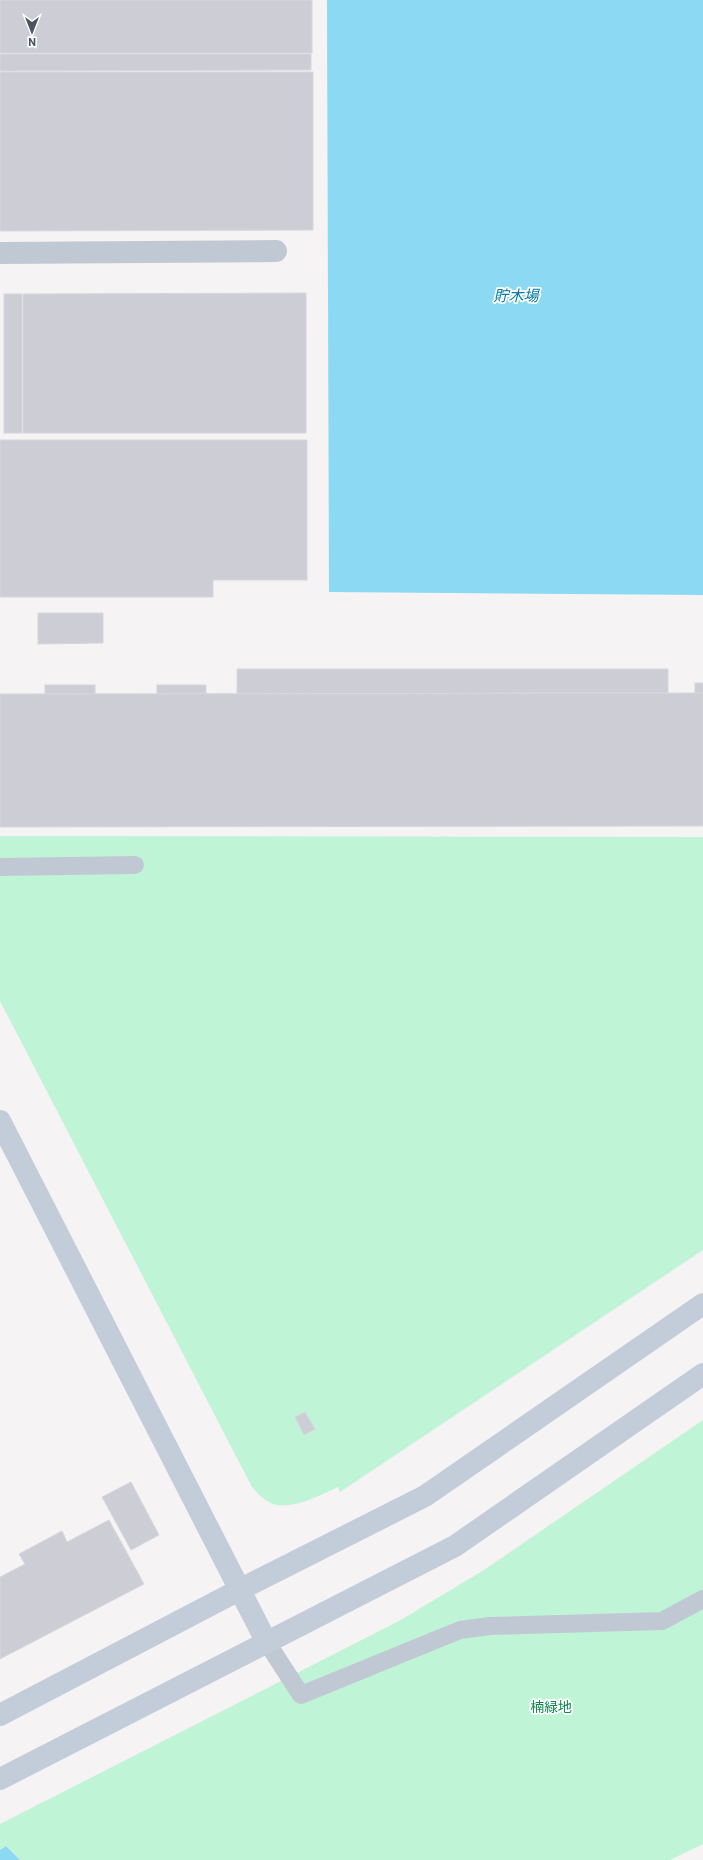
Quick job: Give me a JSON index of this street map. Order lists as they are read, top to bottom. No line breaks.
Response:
{"water":["貯木場"],"parks":["楠緑地"],"north":"bottom"}
